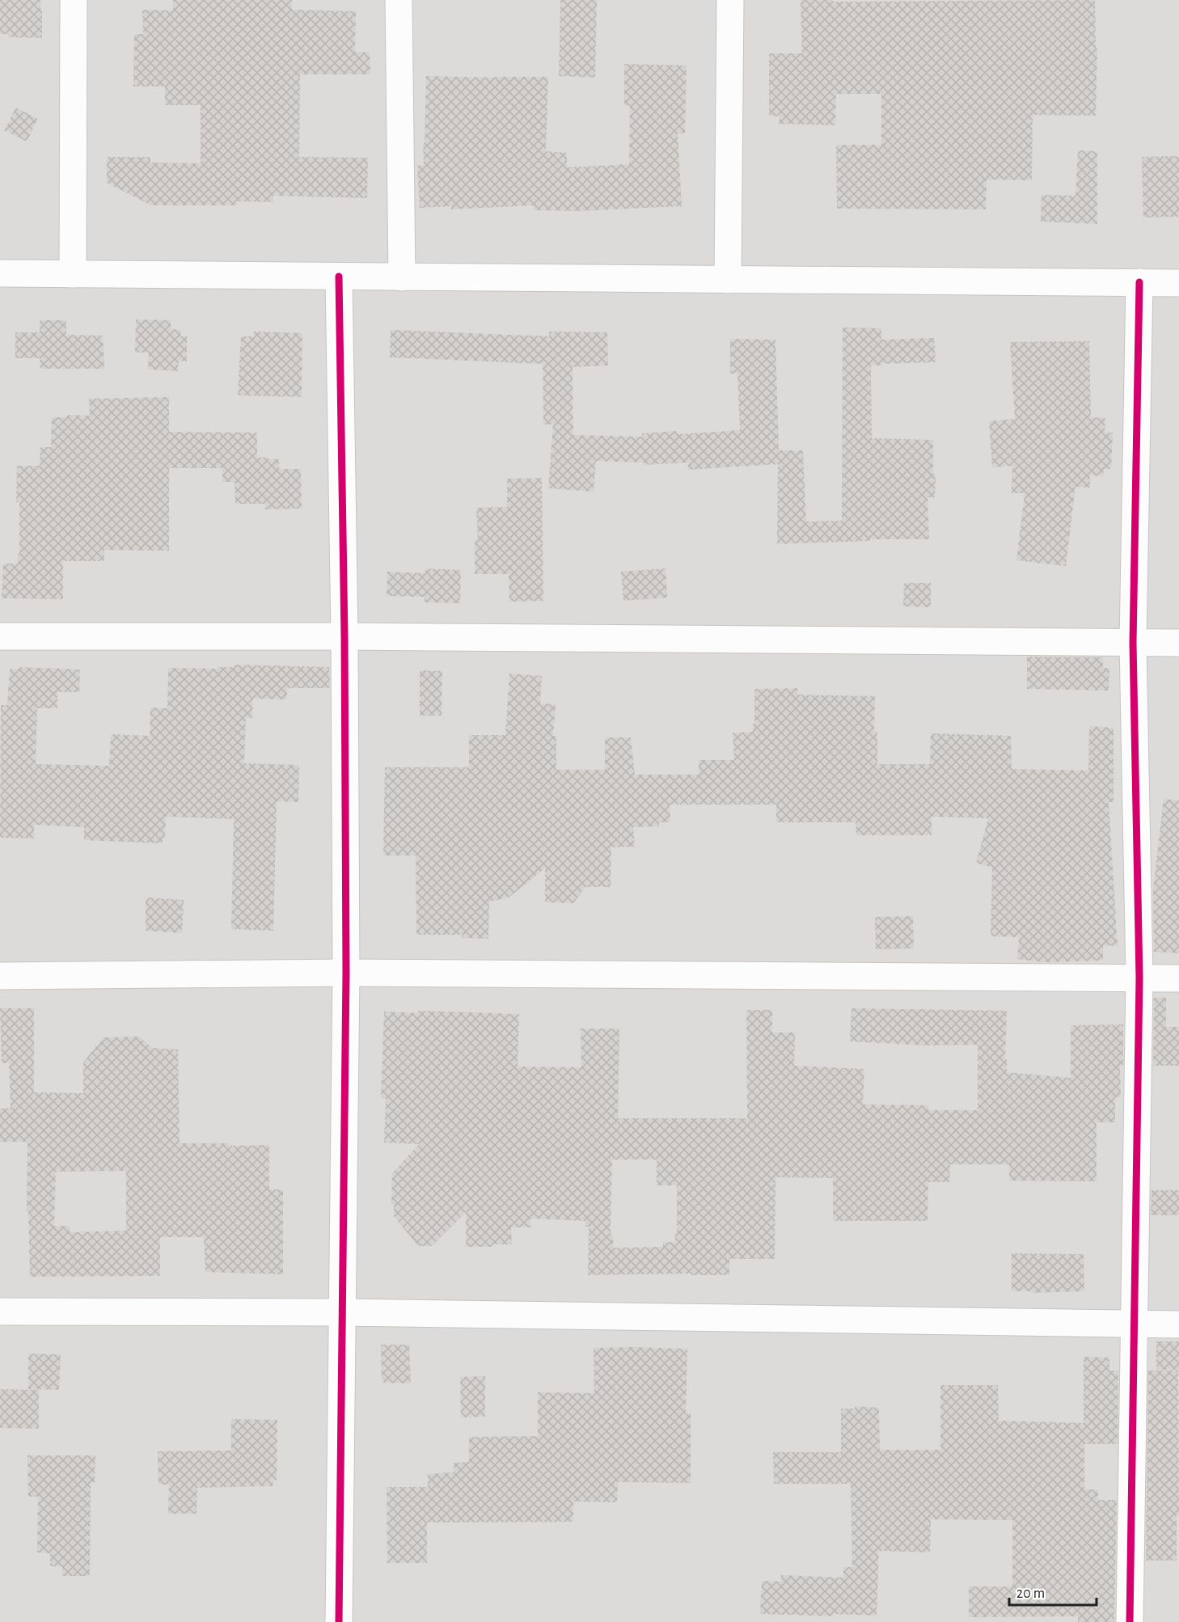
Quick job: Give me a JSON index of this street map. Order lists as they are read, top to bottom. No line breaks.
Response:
{"scale_bar":"20 m"}
